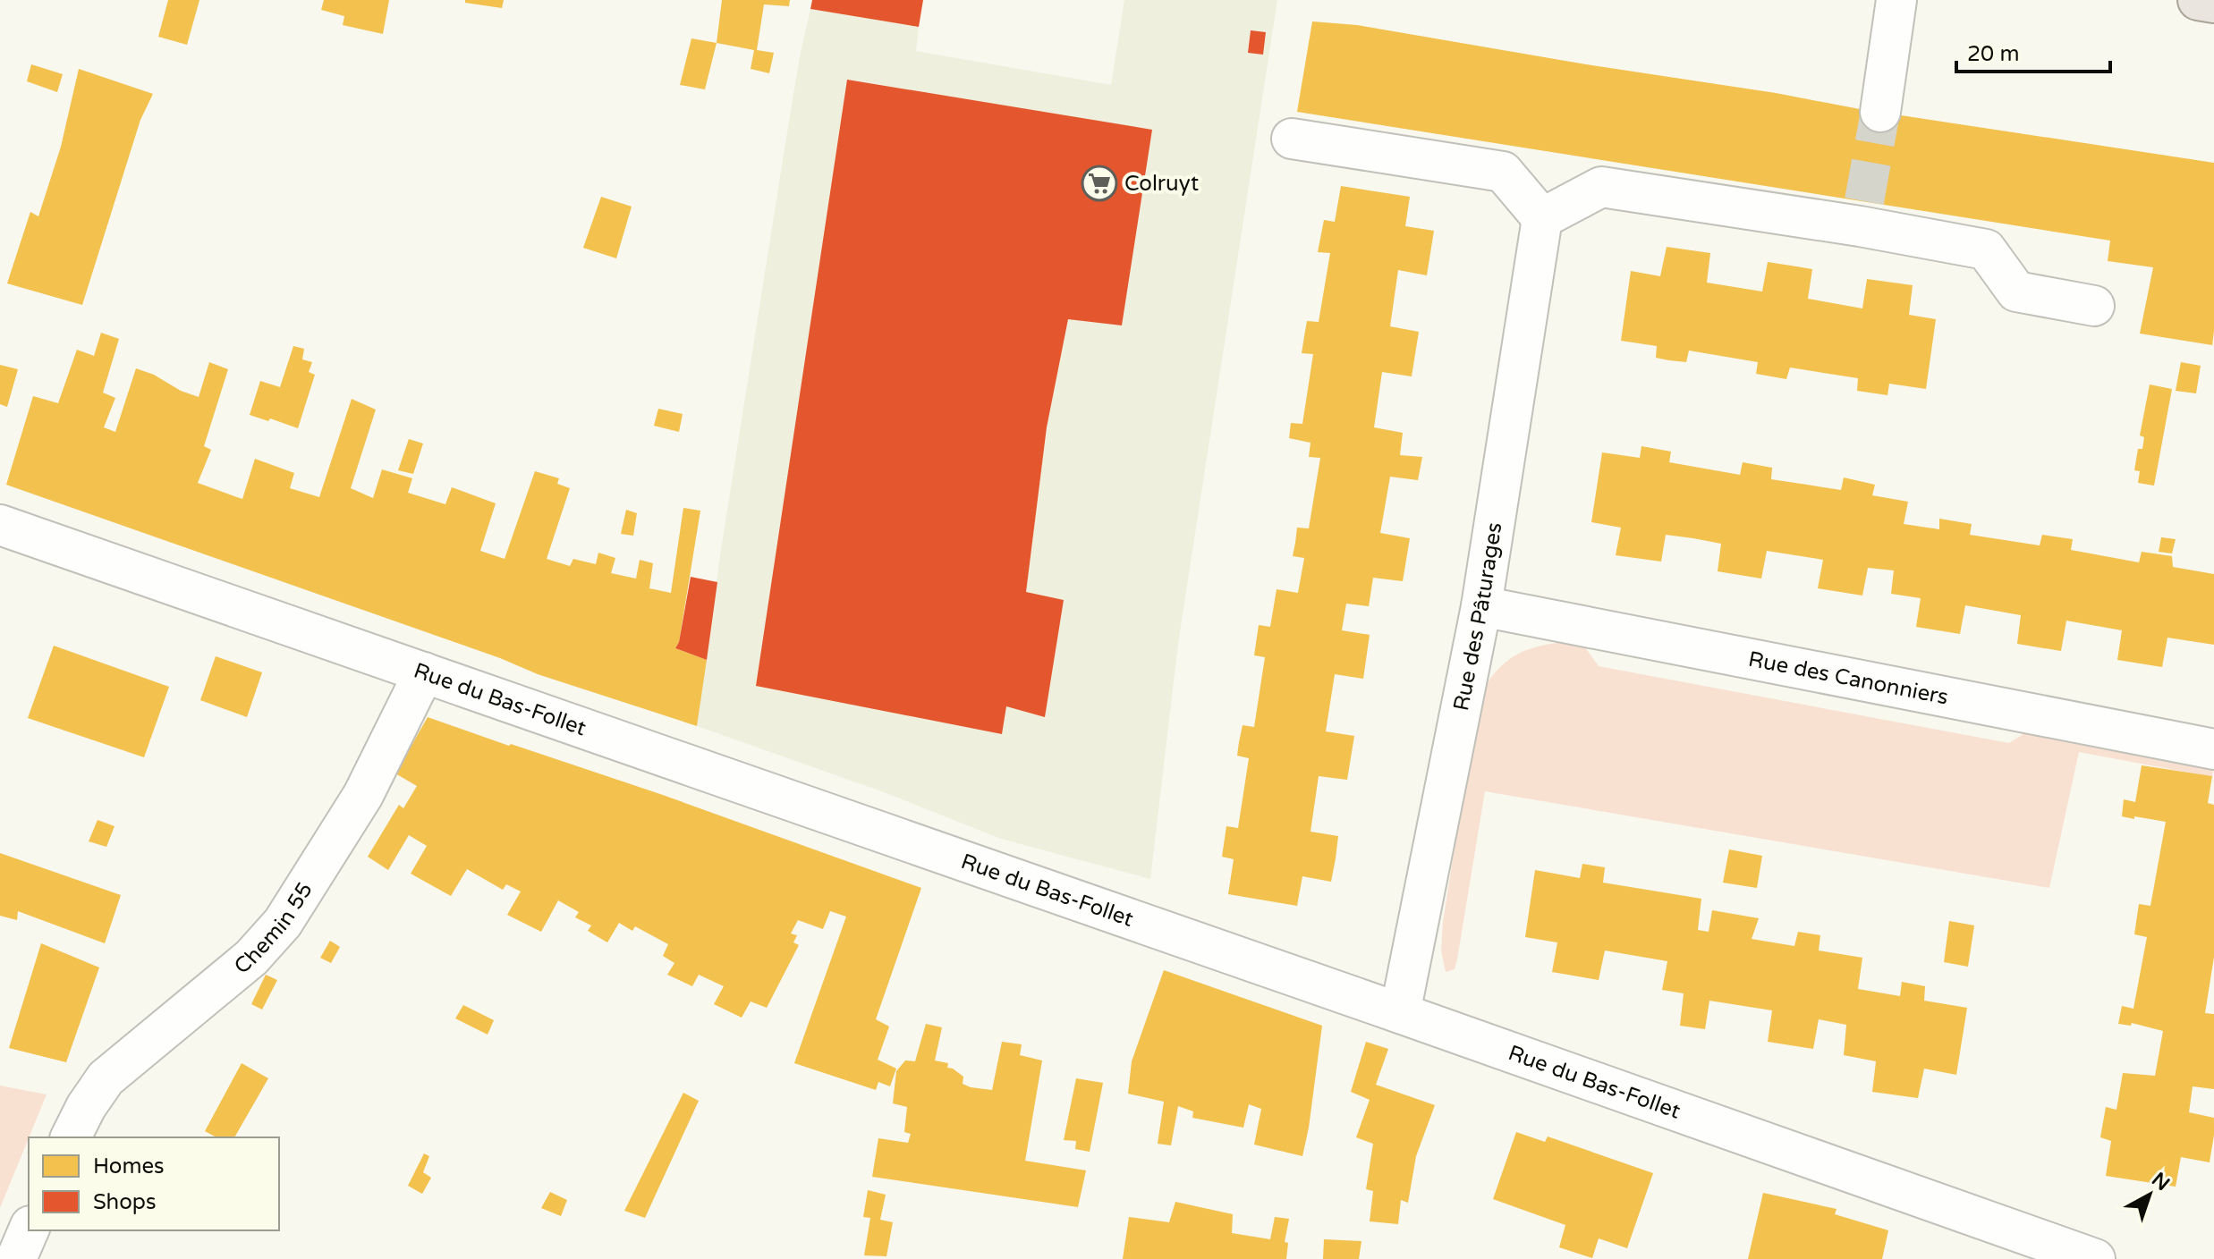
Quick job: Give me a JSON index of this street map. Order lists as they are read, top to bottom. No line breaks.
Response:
{"streets":{"street":["Rue des Pâturages","Rue des Canonniers","Rue du Bas-Follet","Chemin 55"]},"crossings":[["Rue des Pâturages","Rue des Canonniers"],["Rue des Pâturages","Rue du Bas-Follet"],["Rue du Bas-Follet","Chemin 55"]],"places":{"supermarket":["Colruyt"]},"legend":["Homes","Shops"],"scale_bar":"20 m","north":"top right"}
